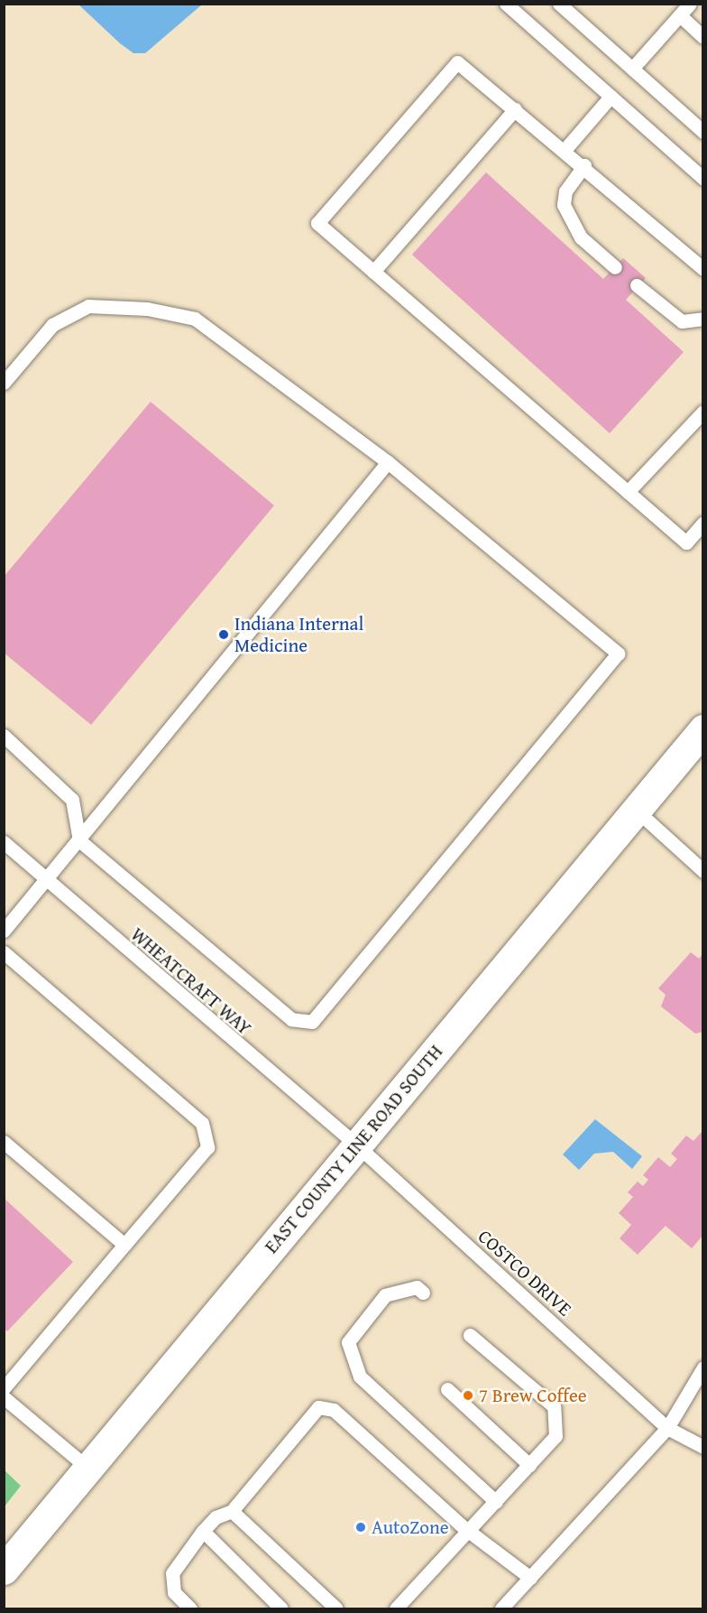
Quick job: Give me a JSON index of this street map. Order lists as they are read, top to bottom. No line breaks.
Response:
{"streets":{"main road":["EAST COUNTY LINE ROAD SOUTH"],"lane":["WHEATCRAFT WAY","COSTCO DRIVE"]},"crossings":[["WHEATCRAFT WAY","EAST COUNTY LINE ROAD SOUTH"],["WHEATCRAFT WAY","COSTCO DRIVE"],["EAST COUNTY LINE ROAD SOUTH","COSTCO DRIVE"]],"places":["Indiana Internal Medicine","7 Brew Coffee","AutoZone"]}
